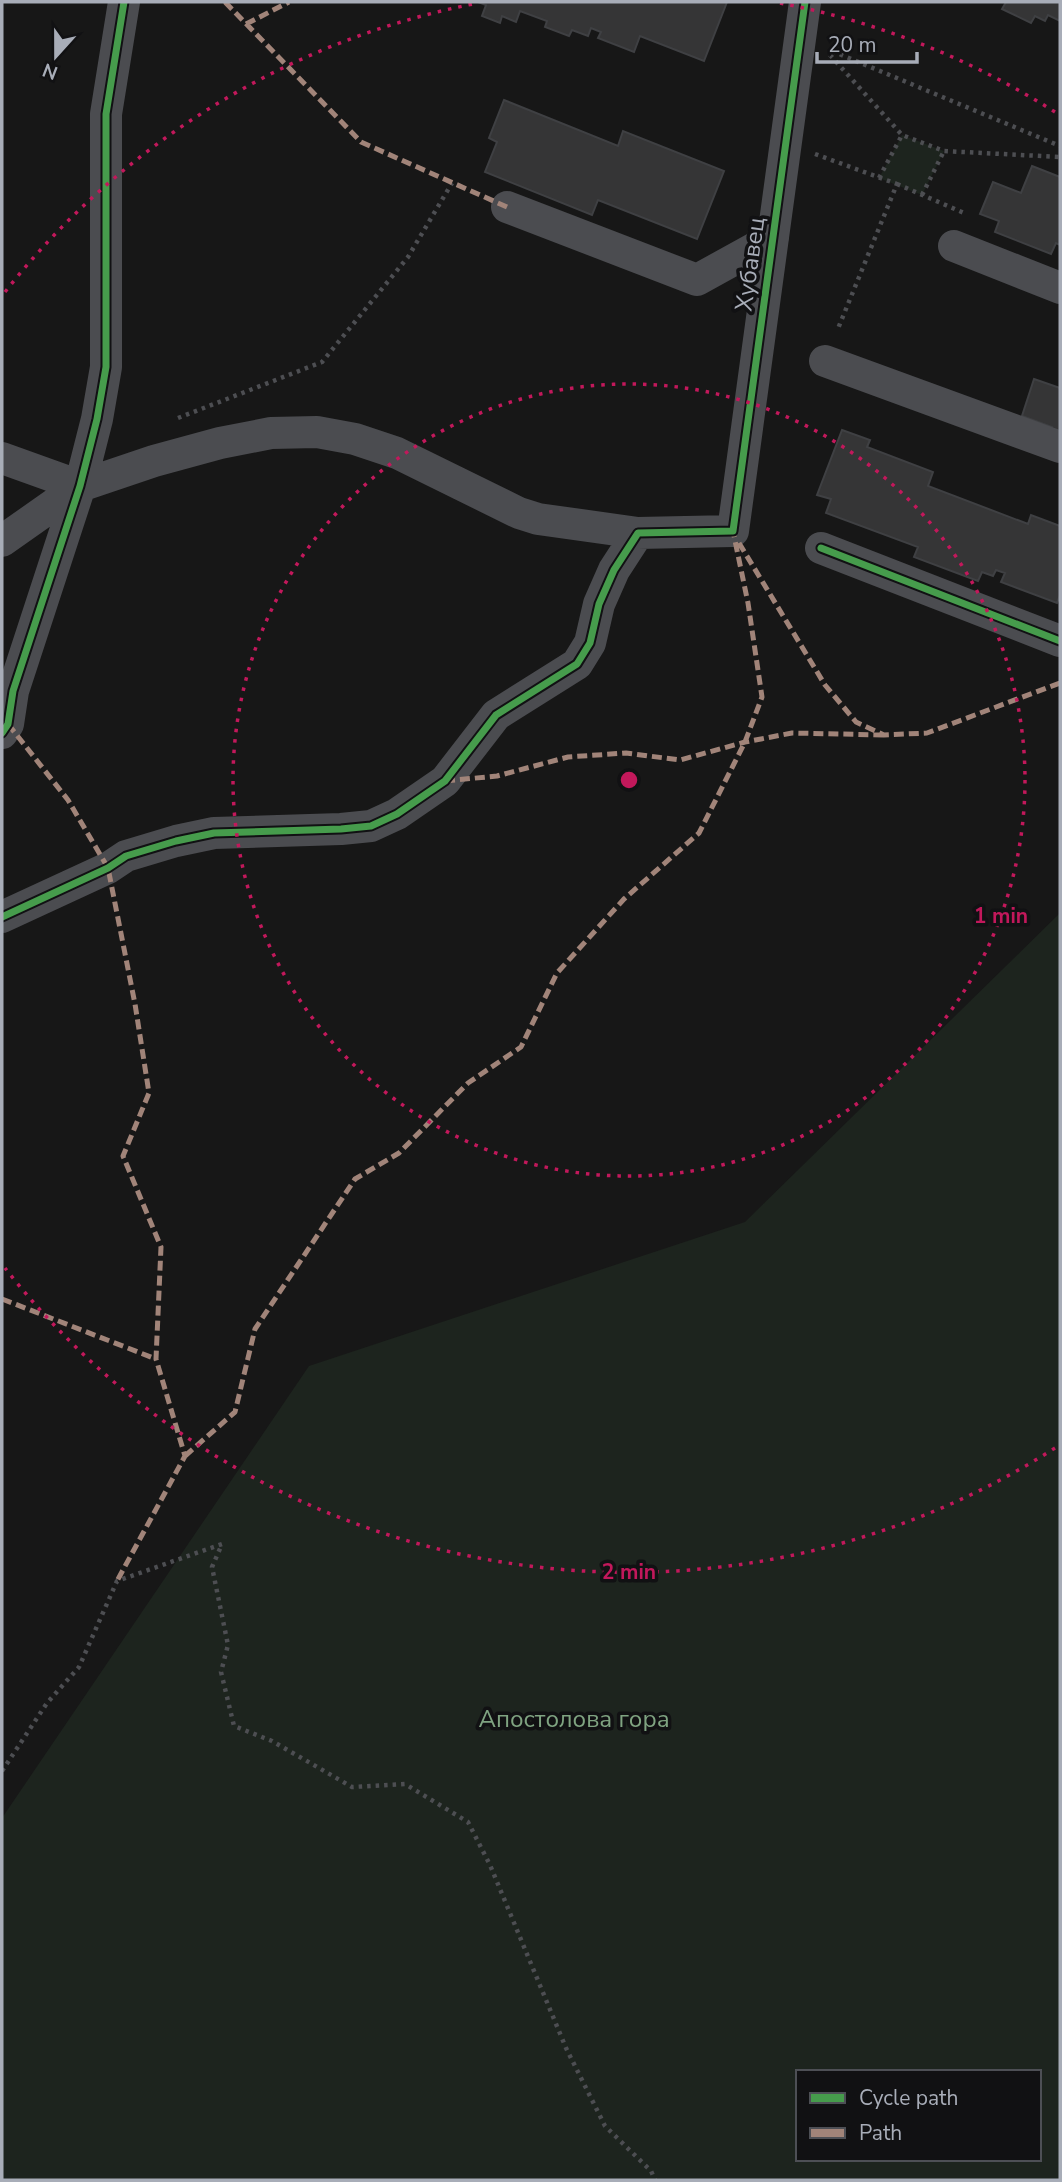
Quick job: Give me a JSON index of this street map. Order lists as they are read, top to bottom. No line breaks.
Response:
{"streets":{"street":["Хубавец"]},"parks":["Апостолова гора"],"legend":["Cycle path","Path"],"scale_bar":"20 m","north":"bottom","rings":["1 min","2 min"]}
